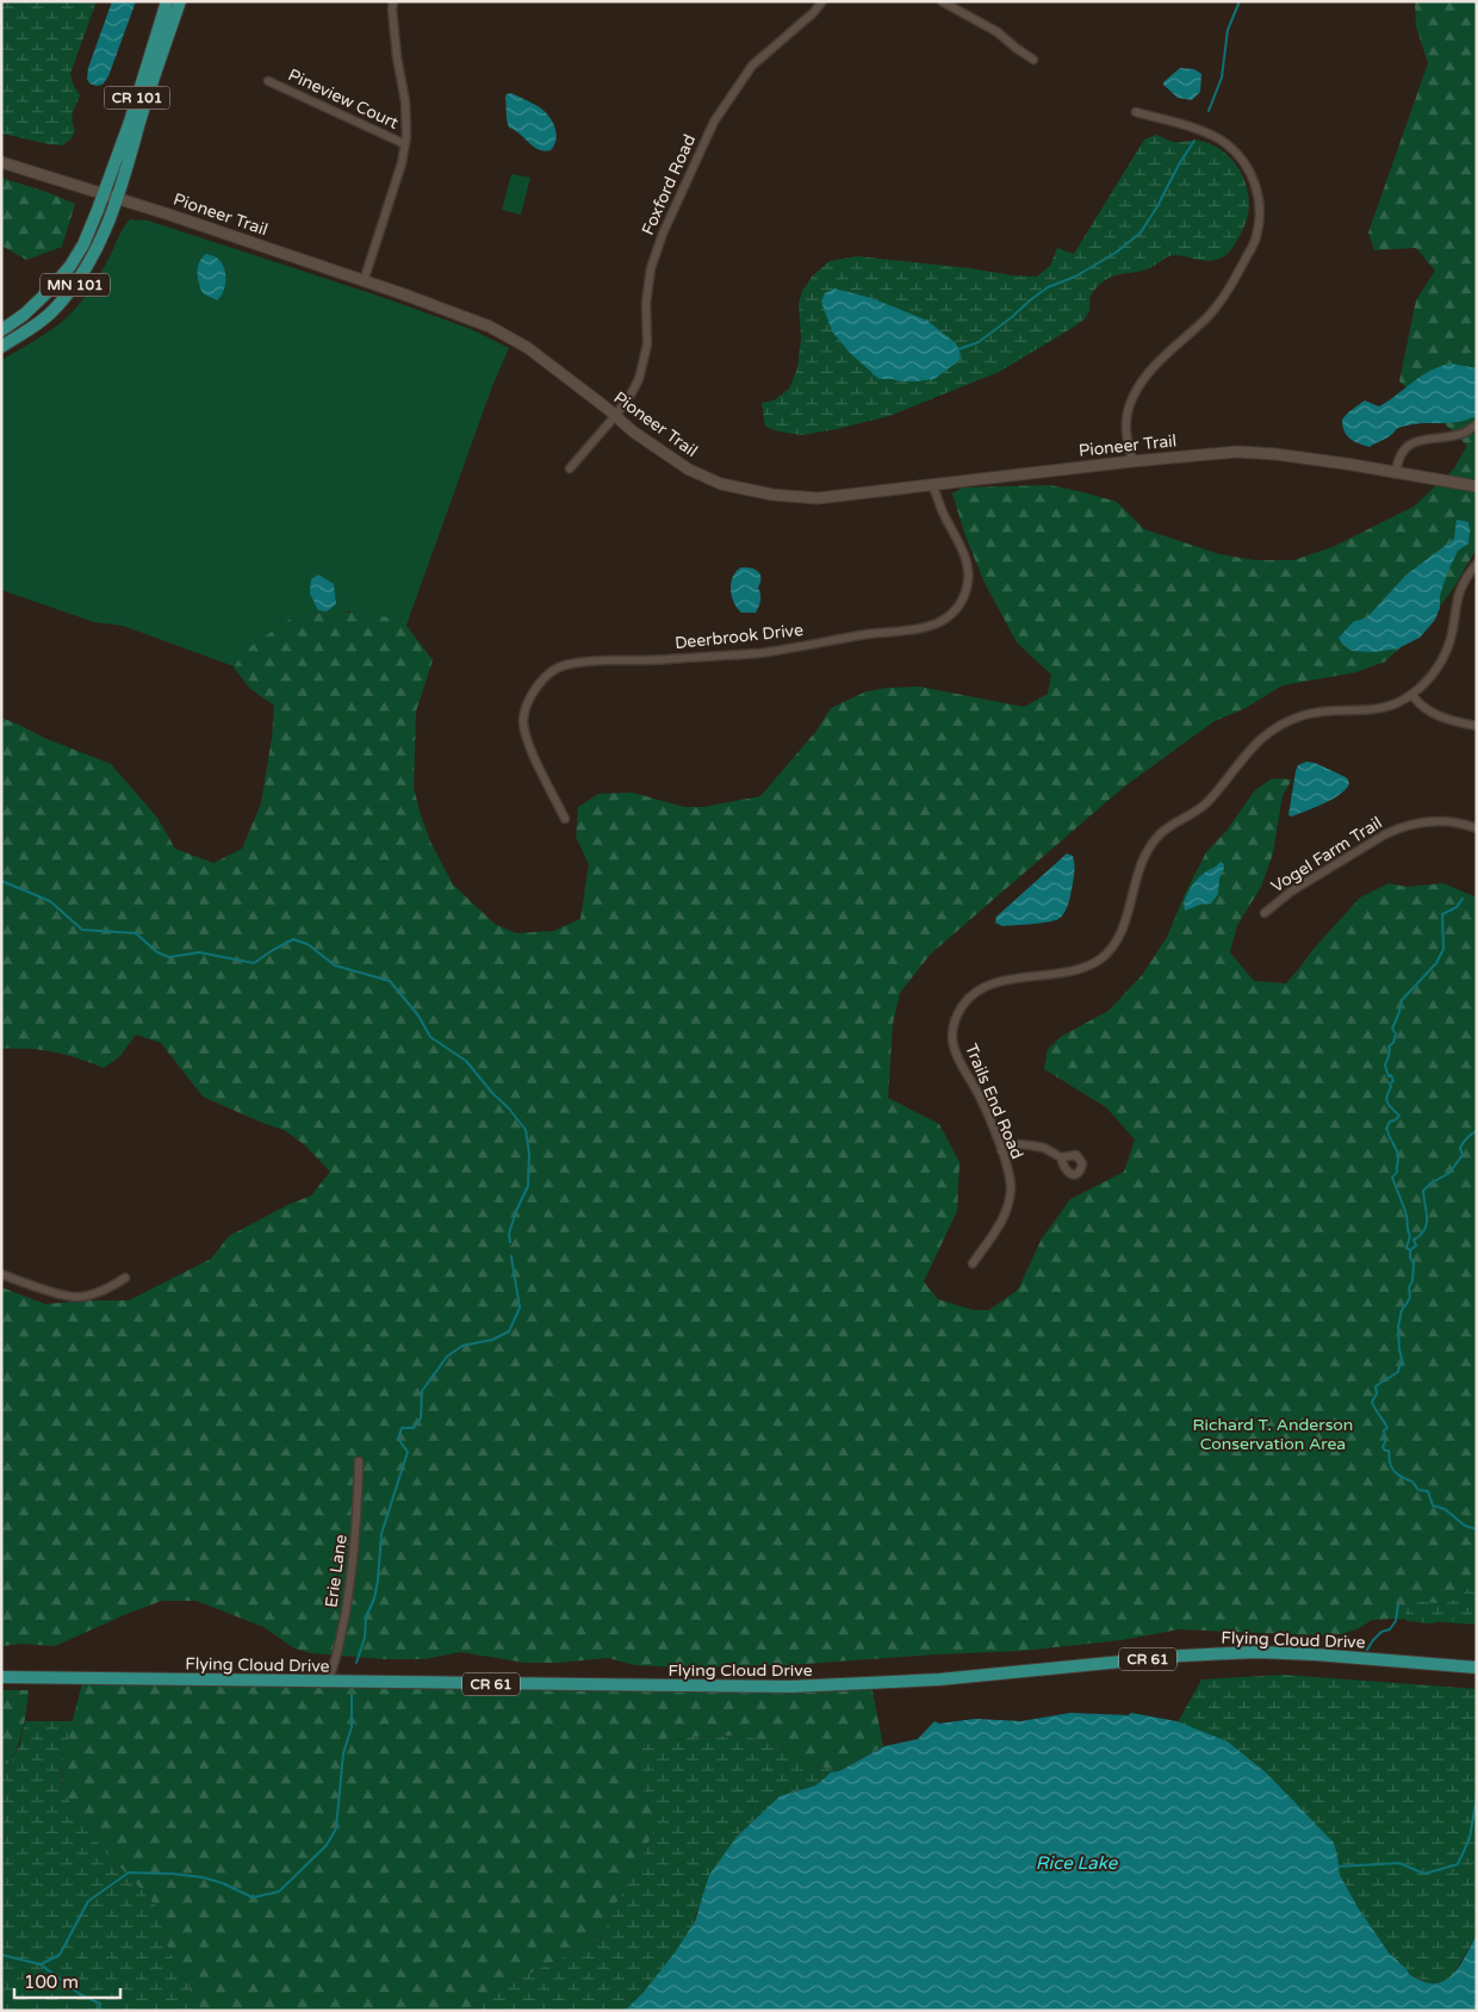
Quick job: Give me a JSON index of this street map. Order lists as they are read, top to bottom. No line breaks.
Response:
{"streets":{"main road":["CR 101","Pioneer Trail","MN 101","Flying Cloud Drive","CR 61"],"street":["Pineview Court","Foxford Road","Deerbrook Drive","Vogel Farm Trail","Trails End Road","Erie Lane"]},"crossings":[["CR 101","Pioneer Trail"],["CR 101","MN 101"],["Foxford Road","Pioneer Trail"],["Pioneer Trail","MN 101"],["Pioneer Trail","Deerbrook Drive"],["Erie Lane","Flying Cloud Drive"]],"water":["Rice Lake"],"parks":["Richard T. Anderson Conservation Area"],"scale_bar":"100 m"}
